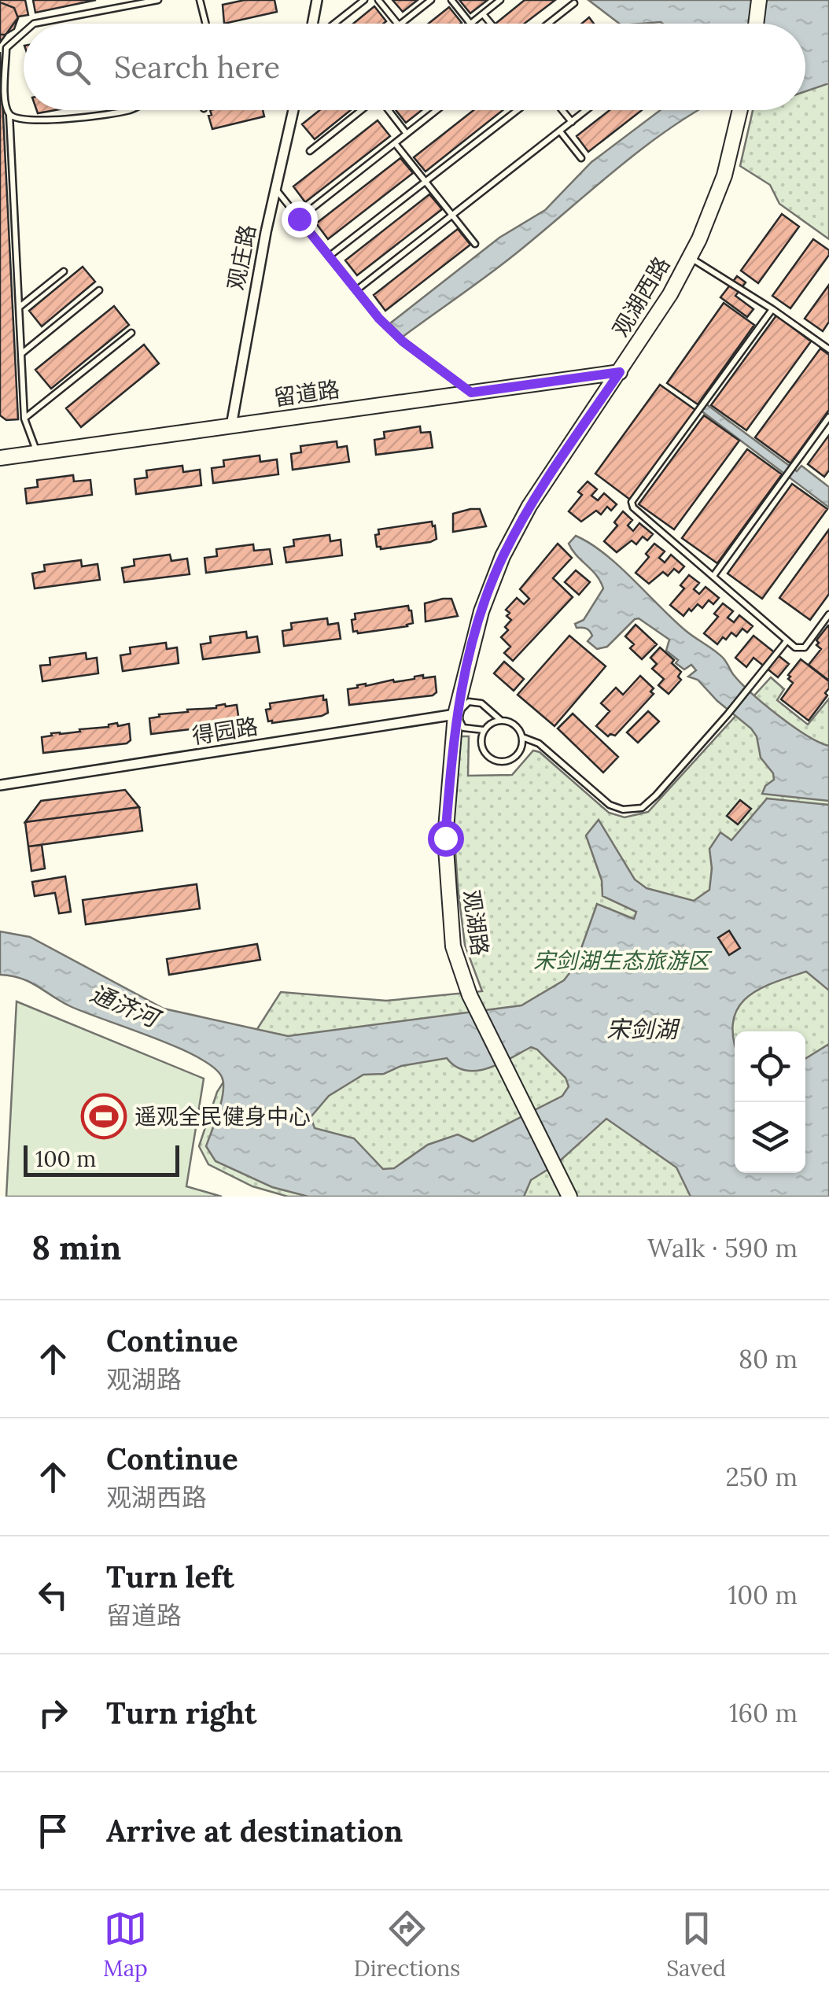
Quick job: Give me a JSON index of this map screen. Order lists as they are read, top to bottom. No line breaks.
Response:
{"streets":{"street":["观庄路","观湖西路","留道路","得园路","观湖路"]},"crossings":[["观庄路","留道路"],["观湖西路","留道路"],["观湖西路","得园路"],["观湖西路","观湖路"],["得园路","观湖路"]],"water":["通济河","宋剑湖"],"parks":["宋剑湖生态旅游区"],"places":{"sports":["遥观全民健身中心"]},"scale_bar":"100 m","page":{"search":"Search here","scale":"100 m","heading":["8 min","Walk · 590 m"],"list":[["Continue","观湖路","80 m"],["Continue","观湖西路","250 m"],["Turn left","留道路","100 m"],["Turn right","160 m"],"Arrive at destination"],"nav":["Map","Directions","Saved"]}}
